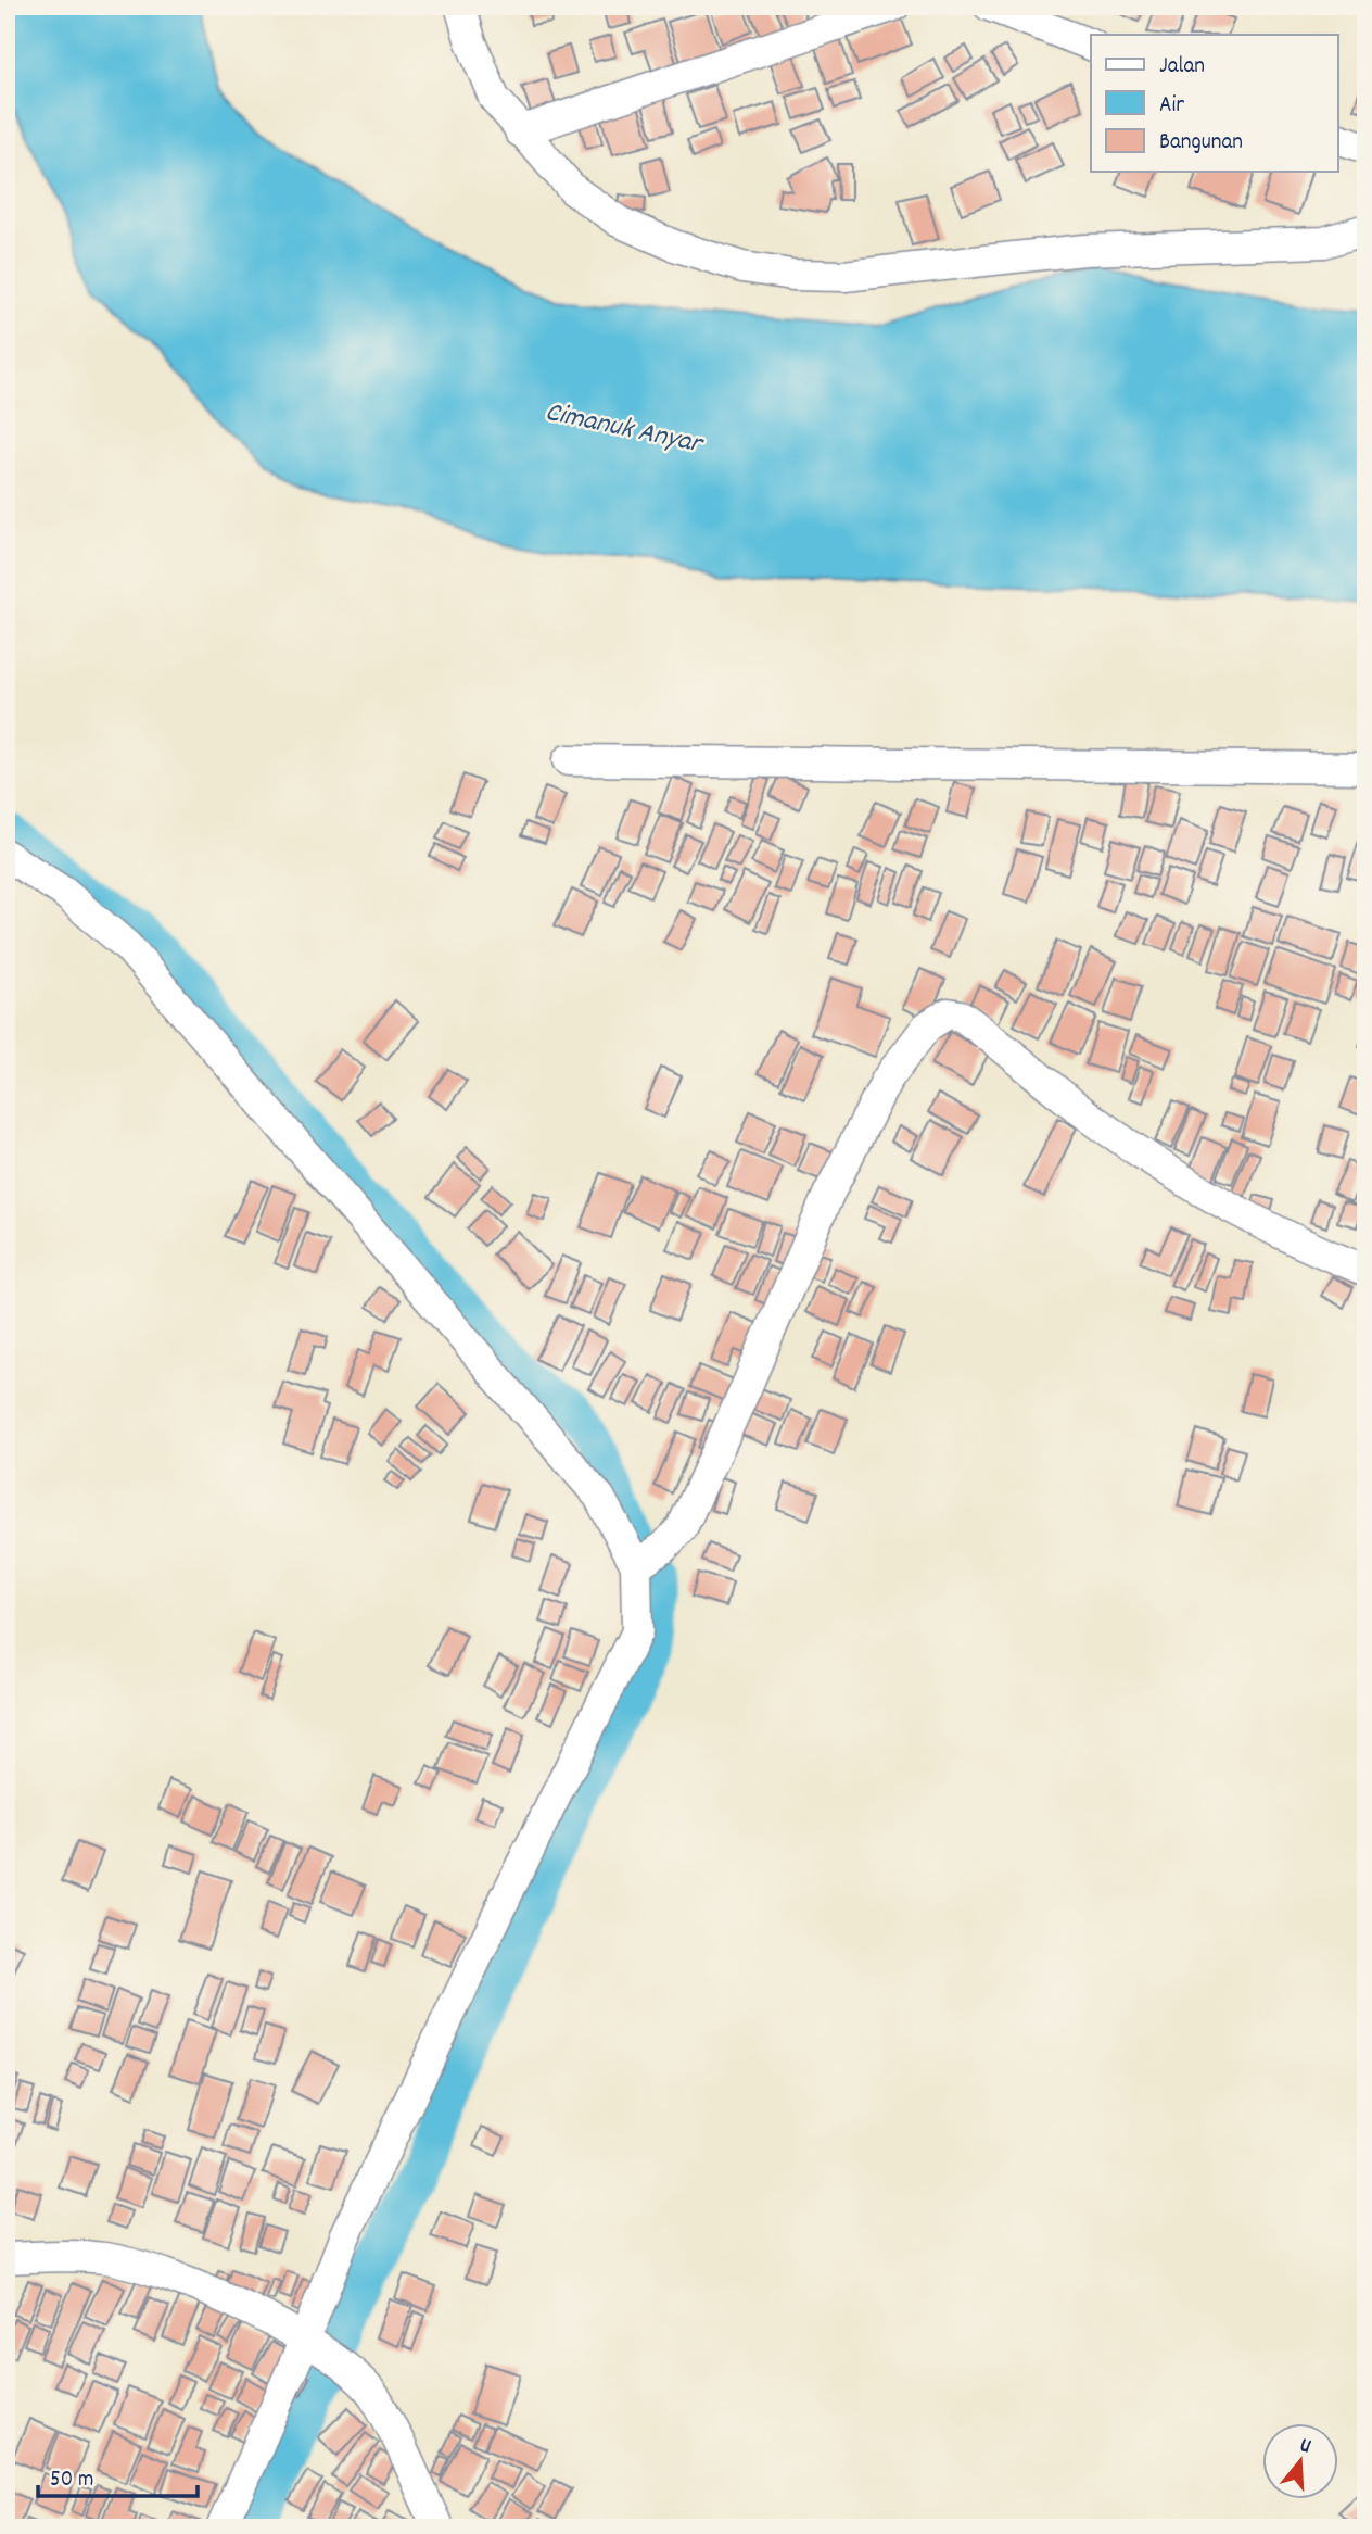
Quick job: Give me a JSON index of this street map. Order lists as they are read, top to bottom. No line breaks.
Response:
{"water":["Cimanuk Anyar"],"legend":["Jalan","Air","Bangunan"],"scale_bar":"50 m","north":"top"}
